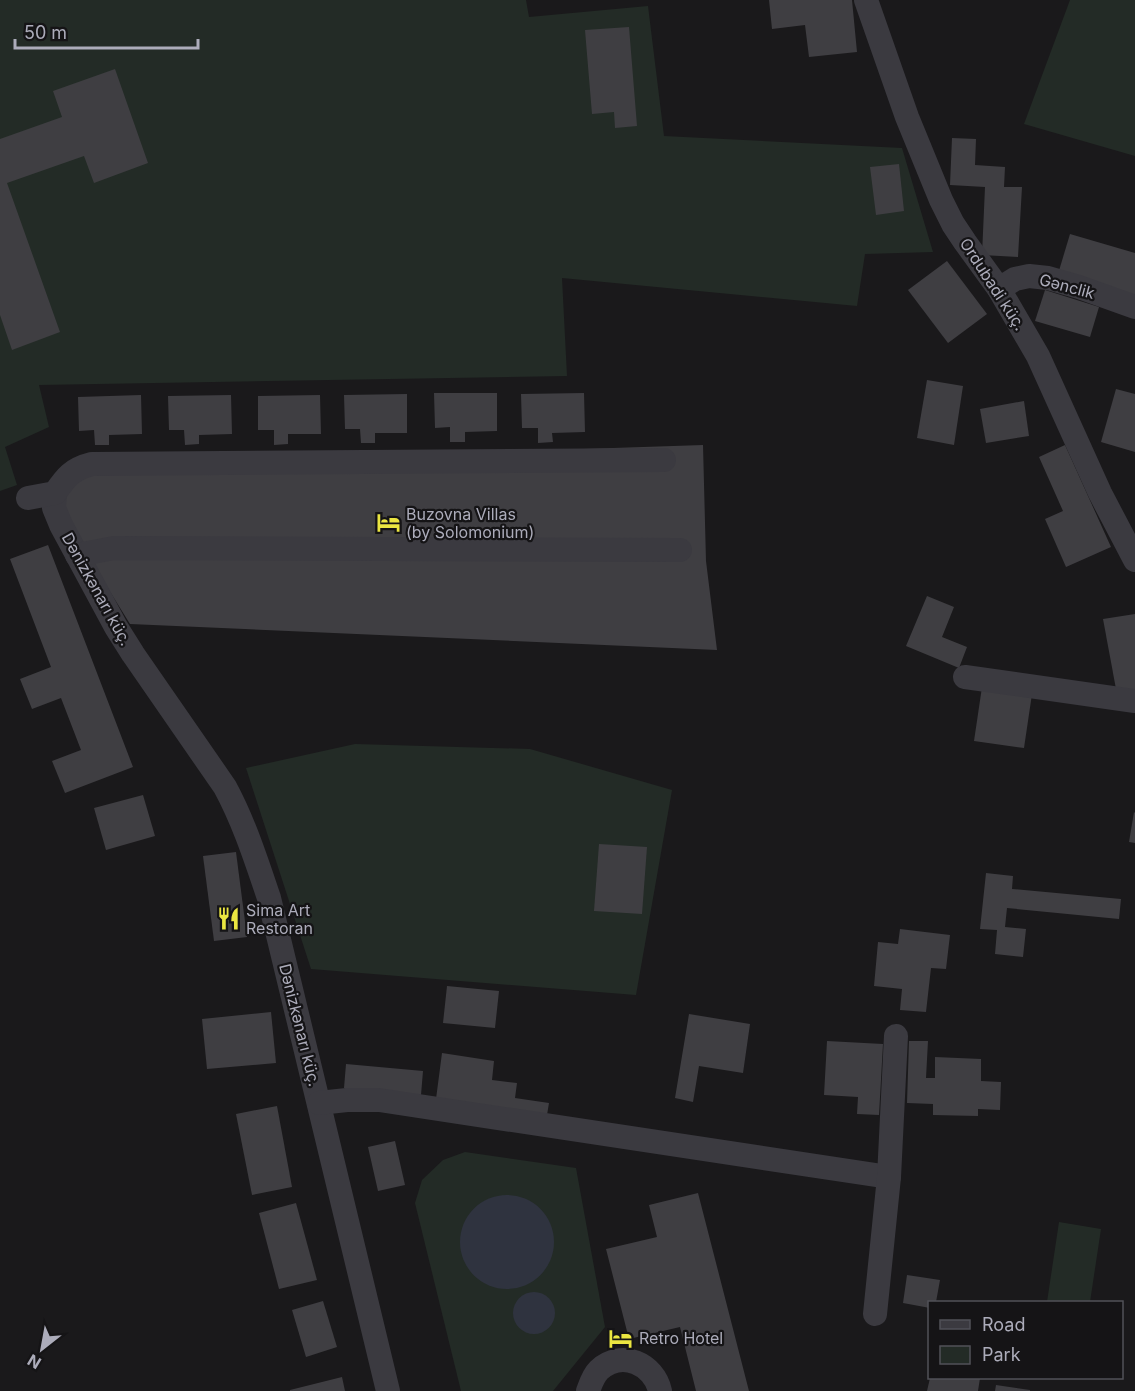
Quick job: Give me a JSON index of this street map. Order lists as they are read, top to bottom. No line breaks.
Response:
{"streets":{"street":["Ordubadi küç.","Gənclik","Dənizkənarı küç."]},"crossings":[["Ordubadi küç.","Gənclik"]],"places":{"hotel":["Buzovna Villas (by Solomonium)","Retro Hotel"],"restaurant":["Sima Art Restoran"]},"legend":["Road","Park"],"scale_bar":"50 m","north":"bottom left"}
